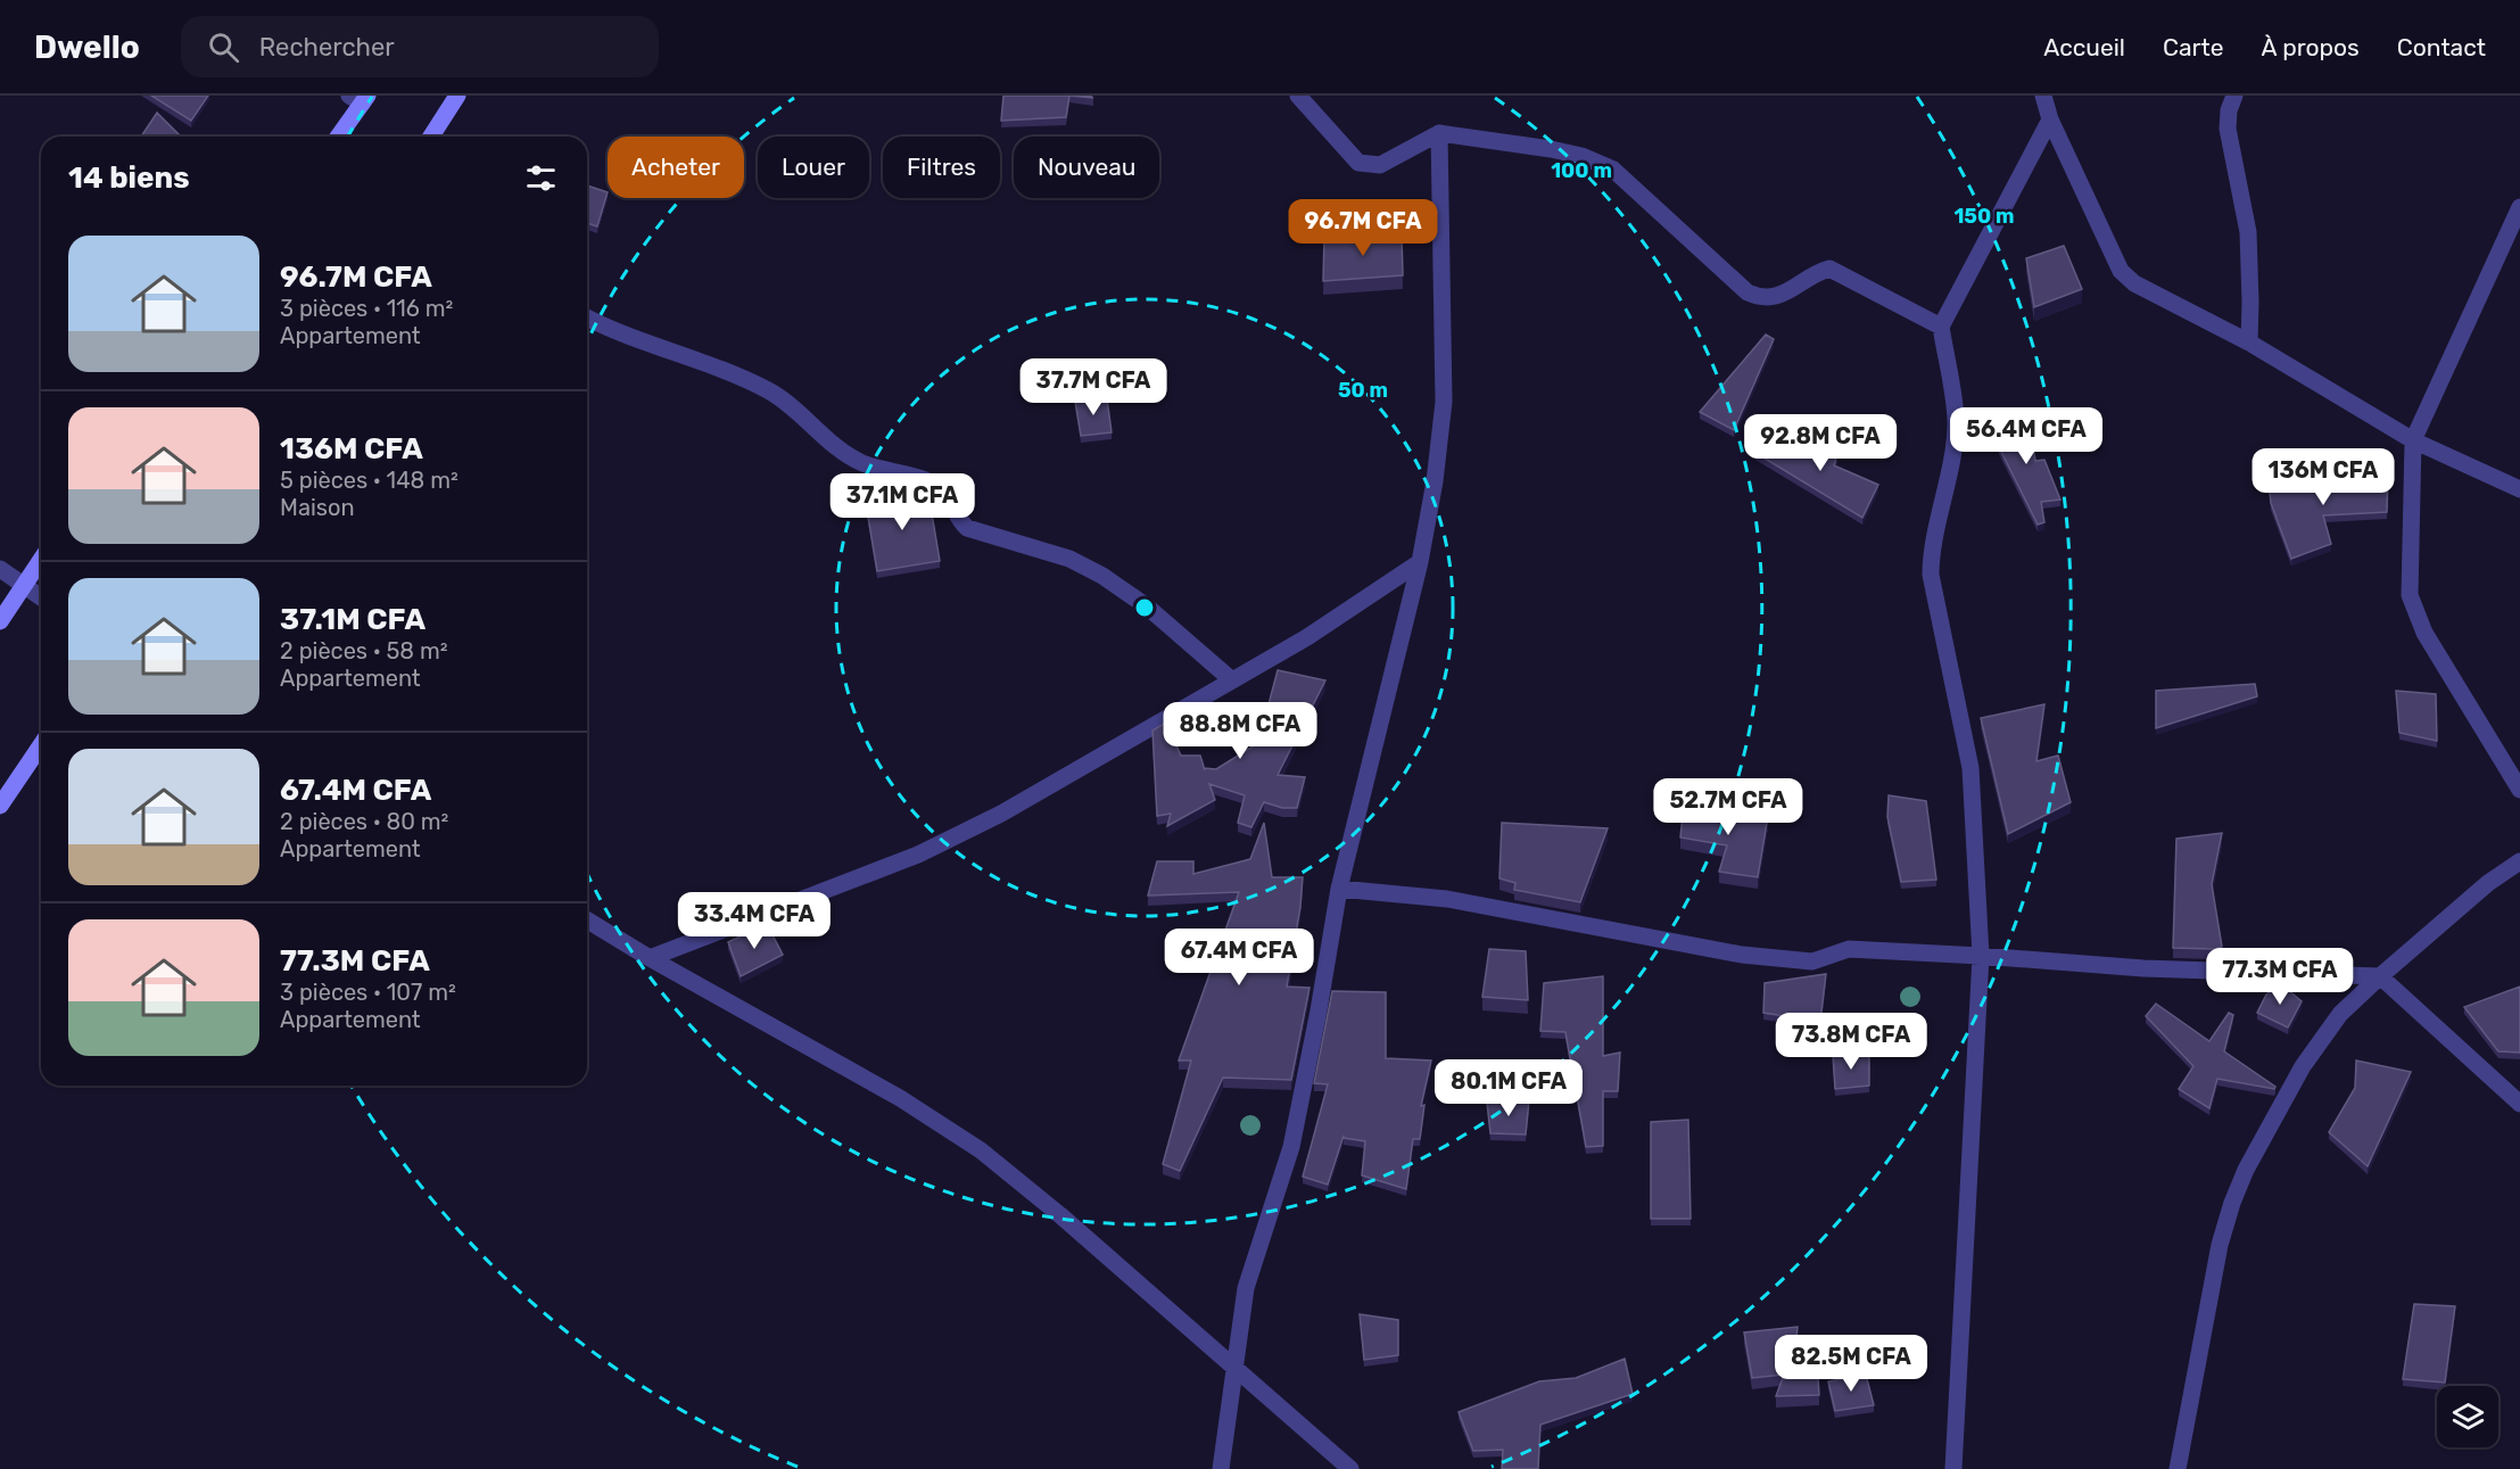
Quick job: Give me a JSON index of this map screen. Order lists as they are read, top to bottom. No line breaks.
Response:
{"page":{"header":"Dwello","search":"Rechercher","nav":["Accueil","Carte","À propos","Contact"],"chip":["Acheter","Louer","Filtres","Nouveau"],"heading":"14 biens","price":["96.7M CFA","37.7M CFA","56.4M CFA","92.8M CFA","136M CFA","37.1M CFA","88.8M CFA","52.7M CFA","33.4M CFA","67.4M CFA","77.3M CFA","73.8M CFA","80.1M CFA","82.5M CFA"],"list":[{"name":"96.7M CFA","note":"3 pièces · 116 m² · Appartement"},{"name":"136M CFA","note":"5 pièces · 148 m² · Maison"},{"name":"37.1M CFA","note":"2 pièces · 58 m² · Appartement"},{"name":"67.4M CFA","note":"2 pièces · 80 m² · Appartement"},{"name":"77.3M CFA","note":"3 pièces · 107 m² · Appartement"}]},"rings":["100 m","150 m","50 m"]}
